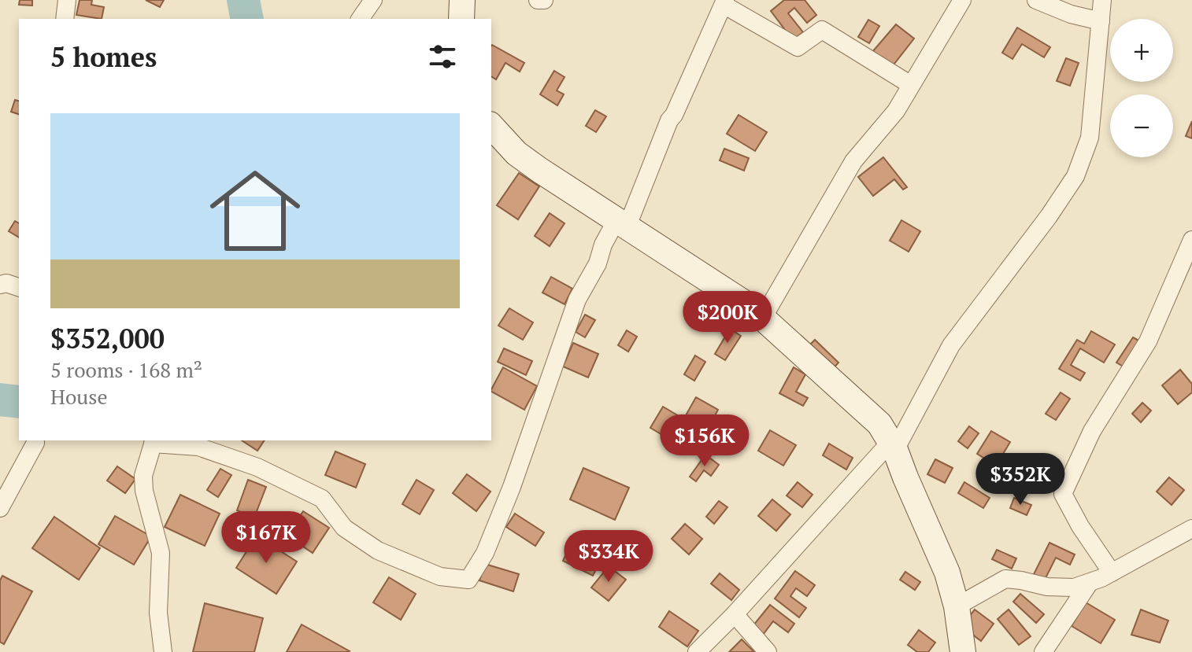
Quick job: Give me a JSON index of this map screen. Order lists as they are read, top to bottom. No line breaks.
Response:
{"page":{"map_buttons":["+","−"],"heading":"5 homes","list":[{"name":"$352,000","note":"5 rooms · 168 m² · House"}],"price":["$200K","$156K","$352K","$167K","$334K"]}}
